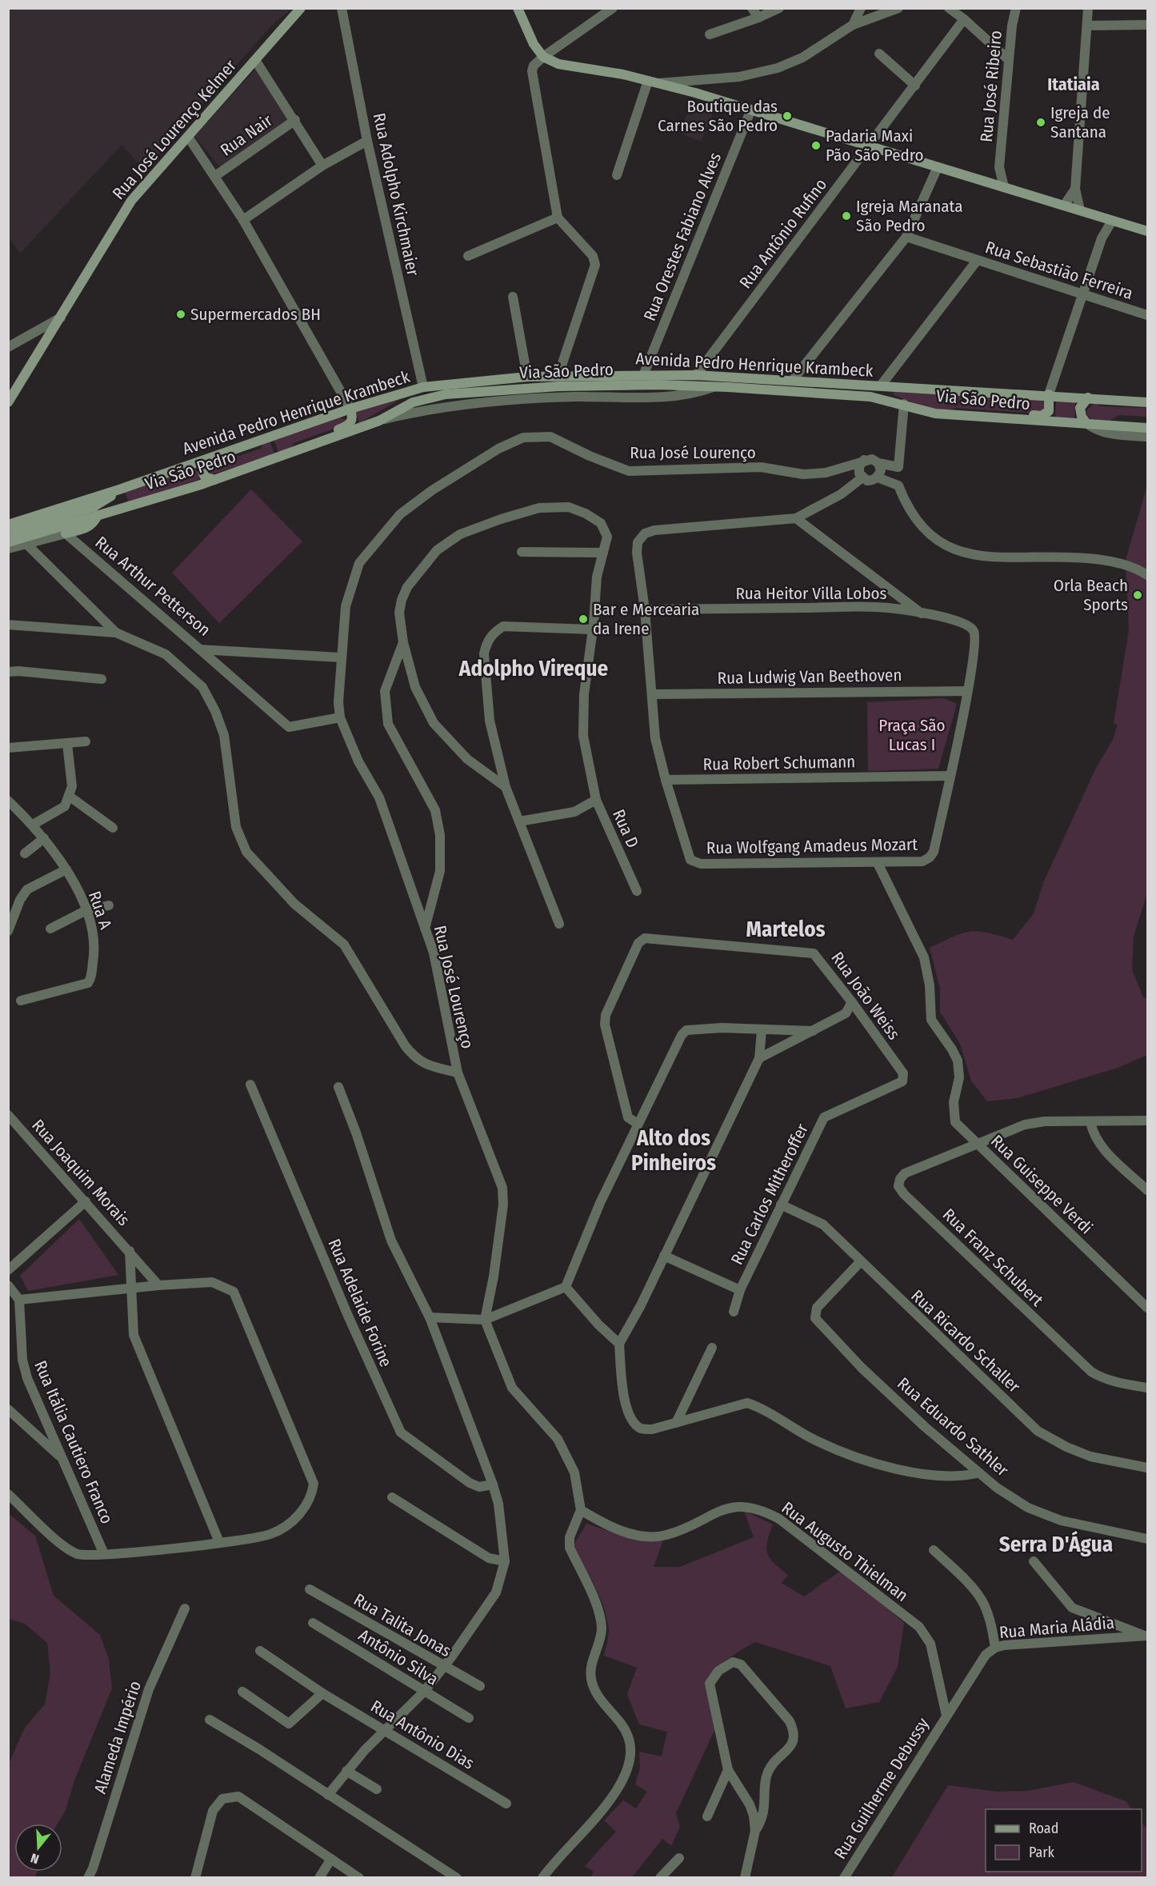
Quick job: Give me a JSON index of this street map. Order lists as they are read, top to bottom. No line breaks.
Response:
{"streets":{"main road":["Rua José Lourenço Kelmer","Avenida Pedro Henrique Krambeck","Via São Pedro"],"street":["Rua José Ribeiro","Rua Nair","Rua Adolpho Kirchmaier","Rua Antônio Rufino","Rua Orestes Fabiano Alves","Rua Sebastião Ferreira","Rua José Lourenço","Rua Arthur Petterson","Rua Heitor Villa Lobos","Rua Ludwig Van Beethoven","Rua Robert Schumann","Rua D","Rua Wolfgang Amadeus Mozart","Rua A","Rua João Weiss","Rua Joaquim Morais","Rua Guiseppe Verdi","Rua Carlos Mitheroffer","Rua Franz Schubert","Rua Adelaide Forine","Rua Ricardo Schaller","Rua Eduardo Sathler","Rua Itália Cautiero Franco","Rua Augusto Thielman","Rua Talita Jonas","Rua Maria Aládia","Antônio Silva","Rua Antônio Dias","Alameda Império","Rua Guilherme Debussy"]},"crossings":[["Rua Adolpho Kirchmaier","Avenida Pedro Henrique Krambeck"],["Rua Antônio Rufino","Avenida Pedro Henrique Krambeck"],["Rua Orestes Fabiano Alves","Avenida Pedro Henrique Krambeck"],["Rua José Lourenço","Rua Arthur Petterson"],["Rua José Lourenço","Rua Wolfgang Amadeus Mozart"],["Rua Heitor Villa Lobos","Rua Wolfgang Amadeus Mozart"],["Rua Ludwig Van Beethoven","Rua Wolfgang Amadeus Mozart"],["Rua Robert Schumann","Rua Wolfgang Amadeus Mozart"],["Rua João Weiss","Rua Carlos Mitheroffer"],["Rua Guiseppe Verdi","Rua Franz Schubert"],["Rua Carlos Mitheroffer","Rua Ricardo Schaller"],["Rua Ricardo Schaller","Rua Eduardo Sathler"],["Rua Augusto Thielman","Rua Maria Aládia"],["Rua Augusto Thielman","Rua Guilherme Debussy"],["Rua Maria Aládia","Rua Guilherme Debussy"]],"districts":["Itatiaia","Adolpho Vireque","Martelos","Alto dos Pinheiros","Serra D'Água"],"parks":["Praça São Lucas I"],"places":["Boutique das Carnes São Pedro","Igreja de Santana","Padaria Maxi Pão São Pedro","Igreja Maranata São Pedro","Supermercados BH","Orla Beach Sports","Bar e Mercearia da Irene"],"legend":["Road","Park"],"north":"bottom"}
